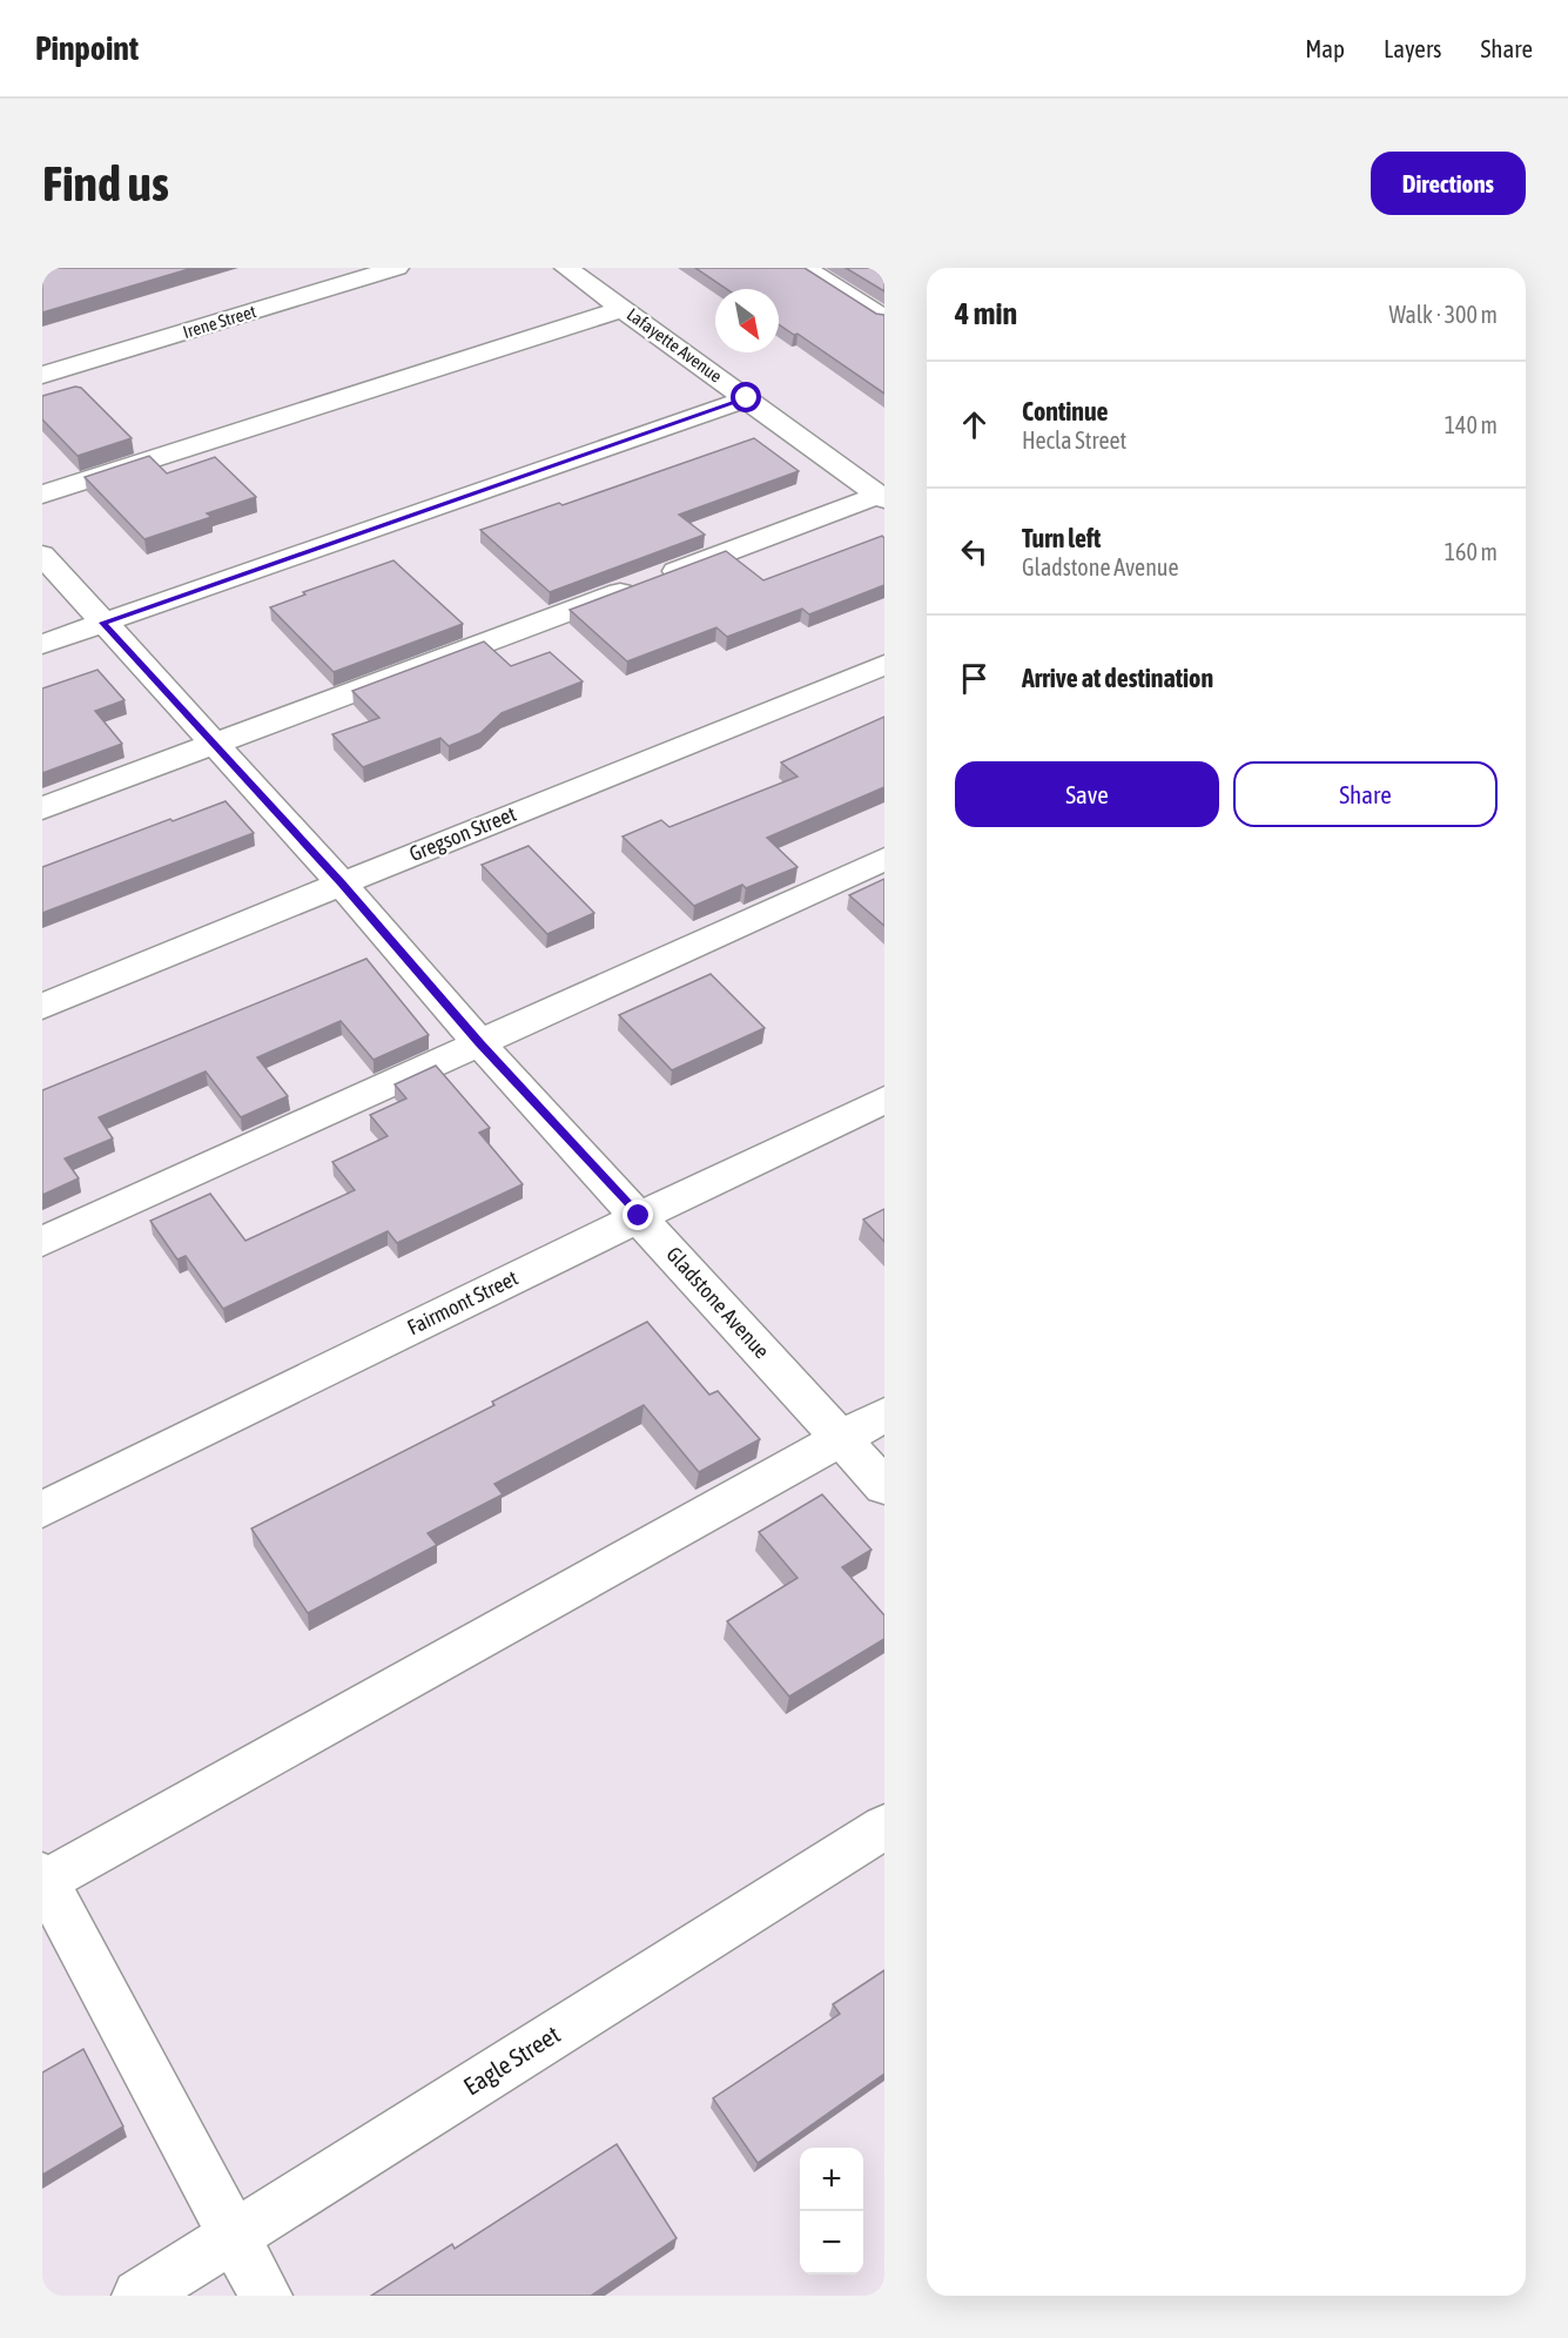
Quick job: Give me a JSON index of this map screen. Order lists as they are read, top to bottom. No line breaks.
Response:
{"streets":{"street":["Irene Street","Lafayette Avenue","Gregson Street","Fairmont Street","Gladstone Avenue","Eagle Street"]},"crossings":[["Gregson Street","Gladstone Avenue"],["Fairmont Street","Gladstone Avenue"]],"north":"bottom right","page":{"header":"Pinpoint","nav":["Map","Layers","Share"],"buttons":["Directions",["Save","Share"]],"title":"Find us","heading":["4 min","Walk · 300 m"],"list":[["Continue","Hecla Street","140 m"],["Turn left","Gladstone Avenue","160 m"],"Arrive at destination"],"map_buttons":["+","−"]}}
